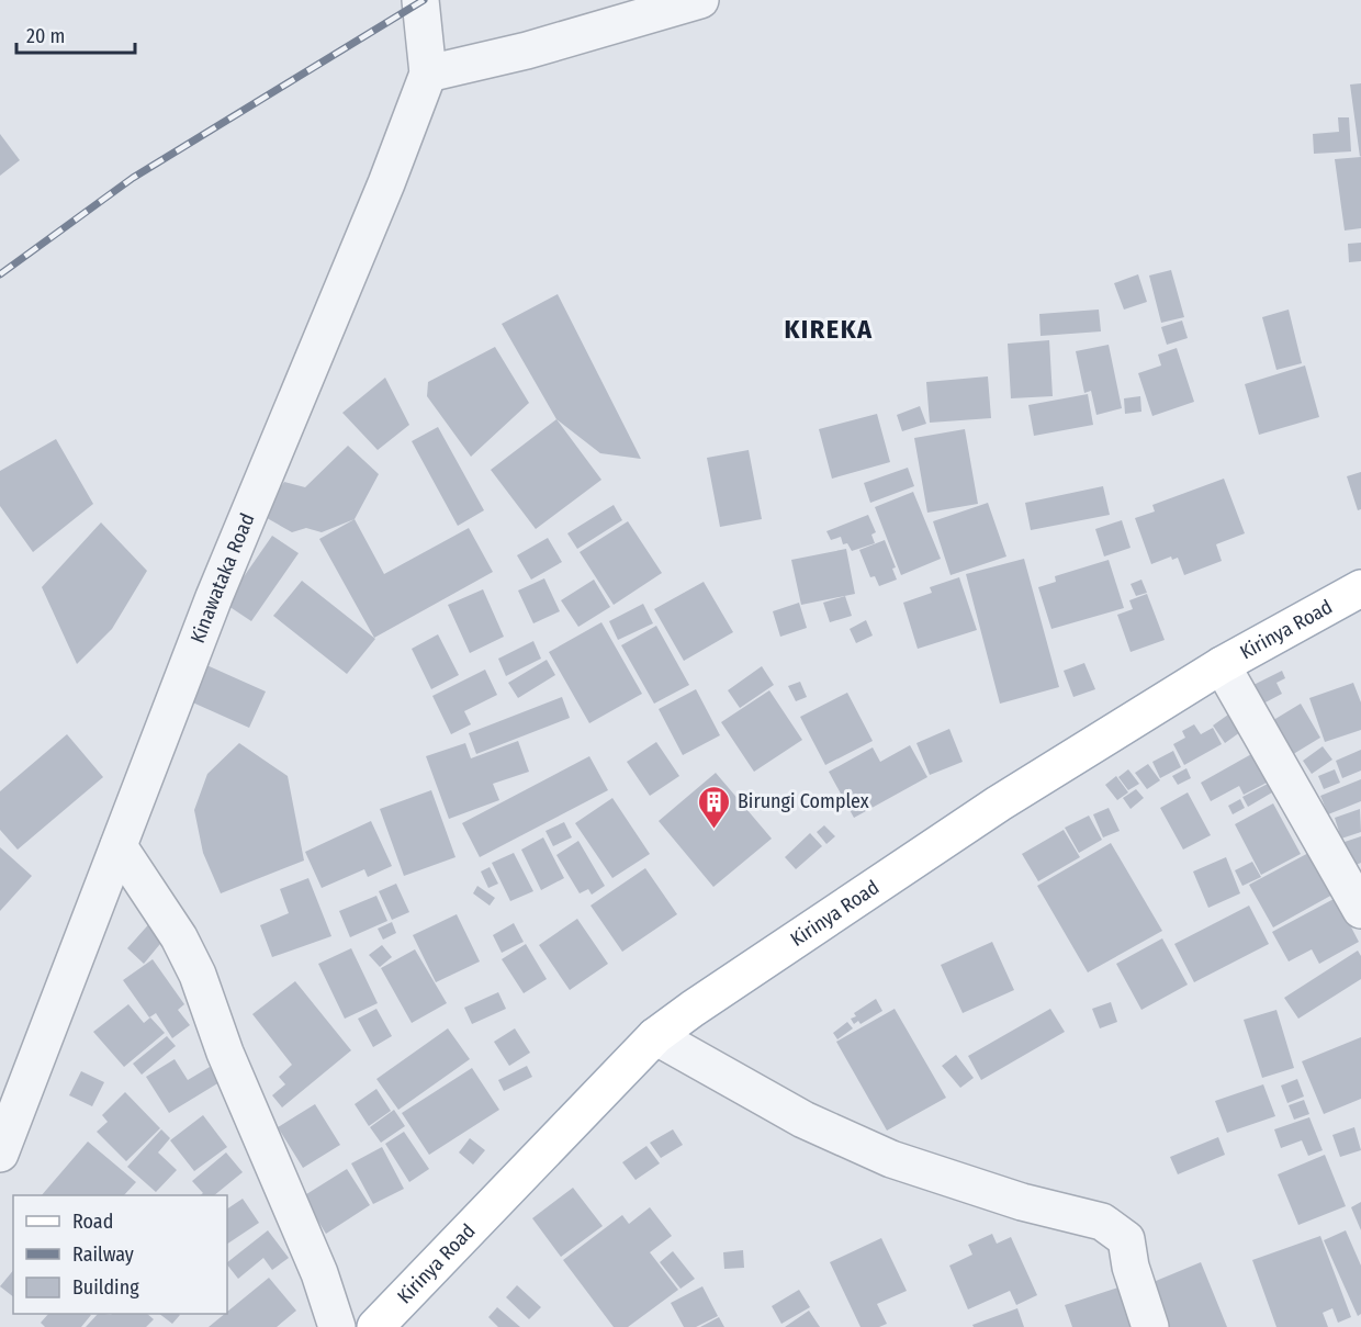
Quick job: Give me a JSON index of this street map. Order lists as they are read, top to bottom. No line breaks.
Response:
{"streets":{"main road":["Kirinya Road"],"street":["Kinawataka Road"]},"districts":["KIREKA"],"places":{"building":["Birungi Complex"]},"legend":["Road","Railway","Building"],"scale_bar":"20 m"}
